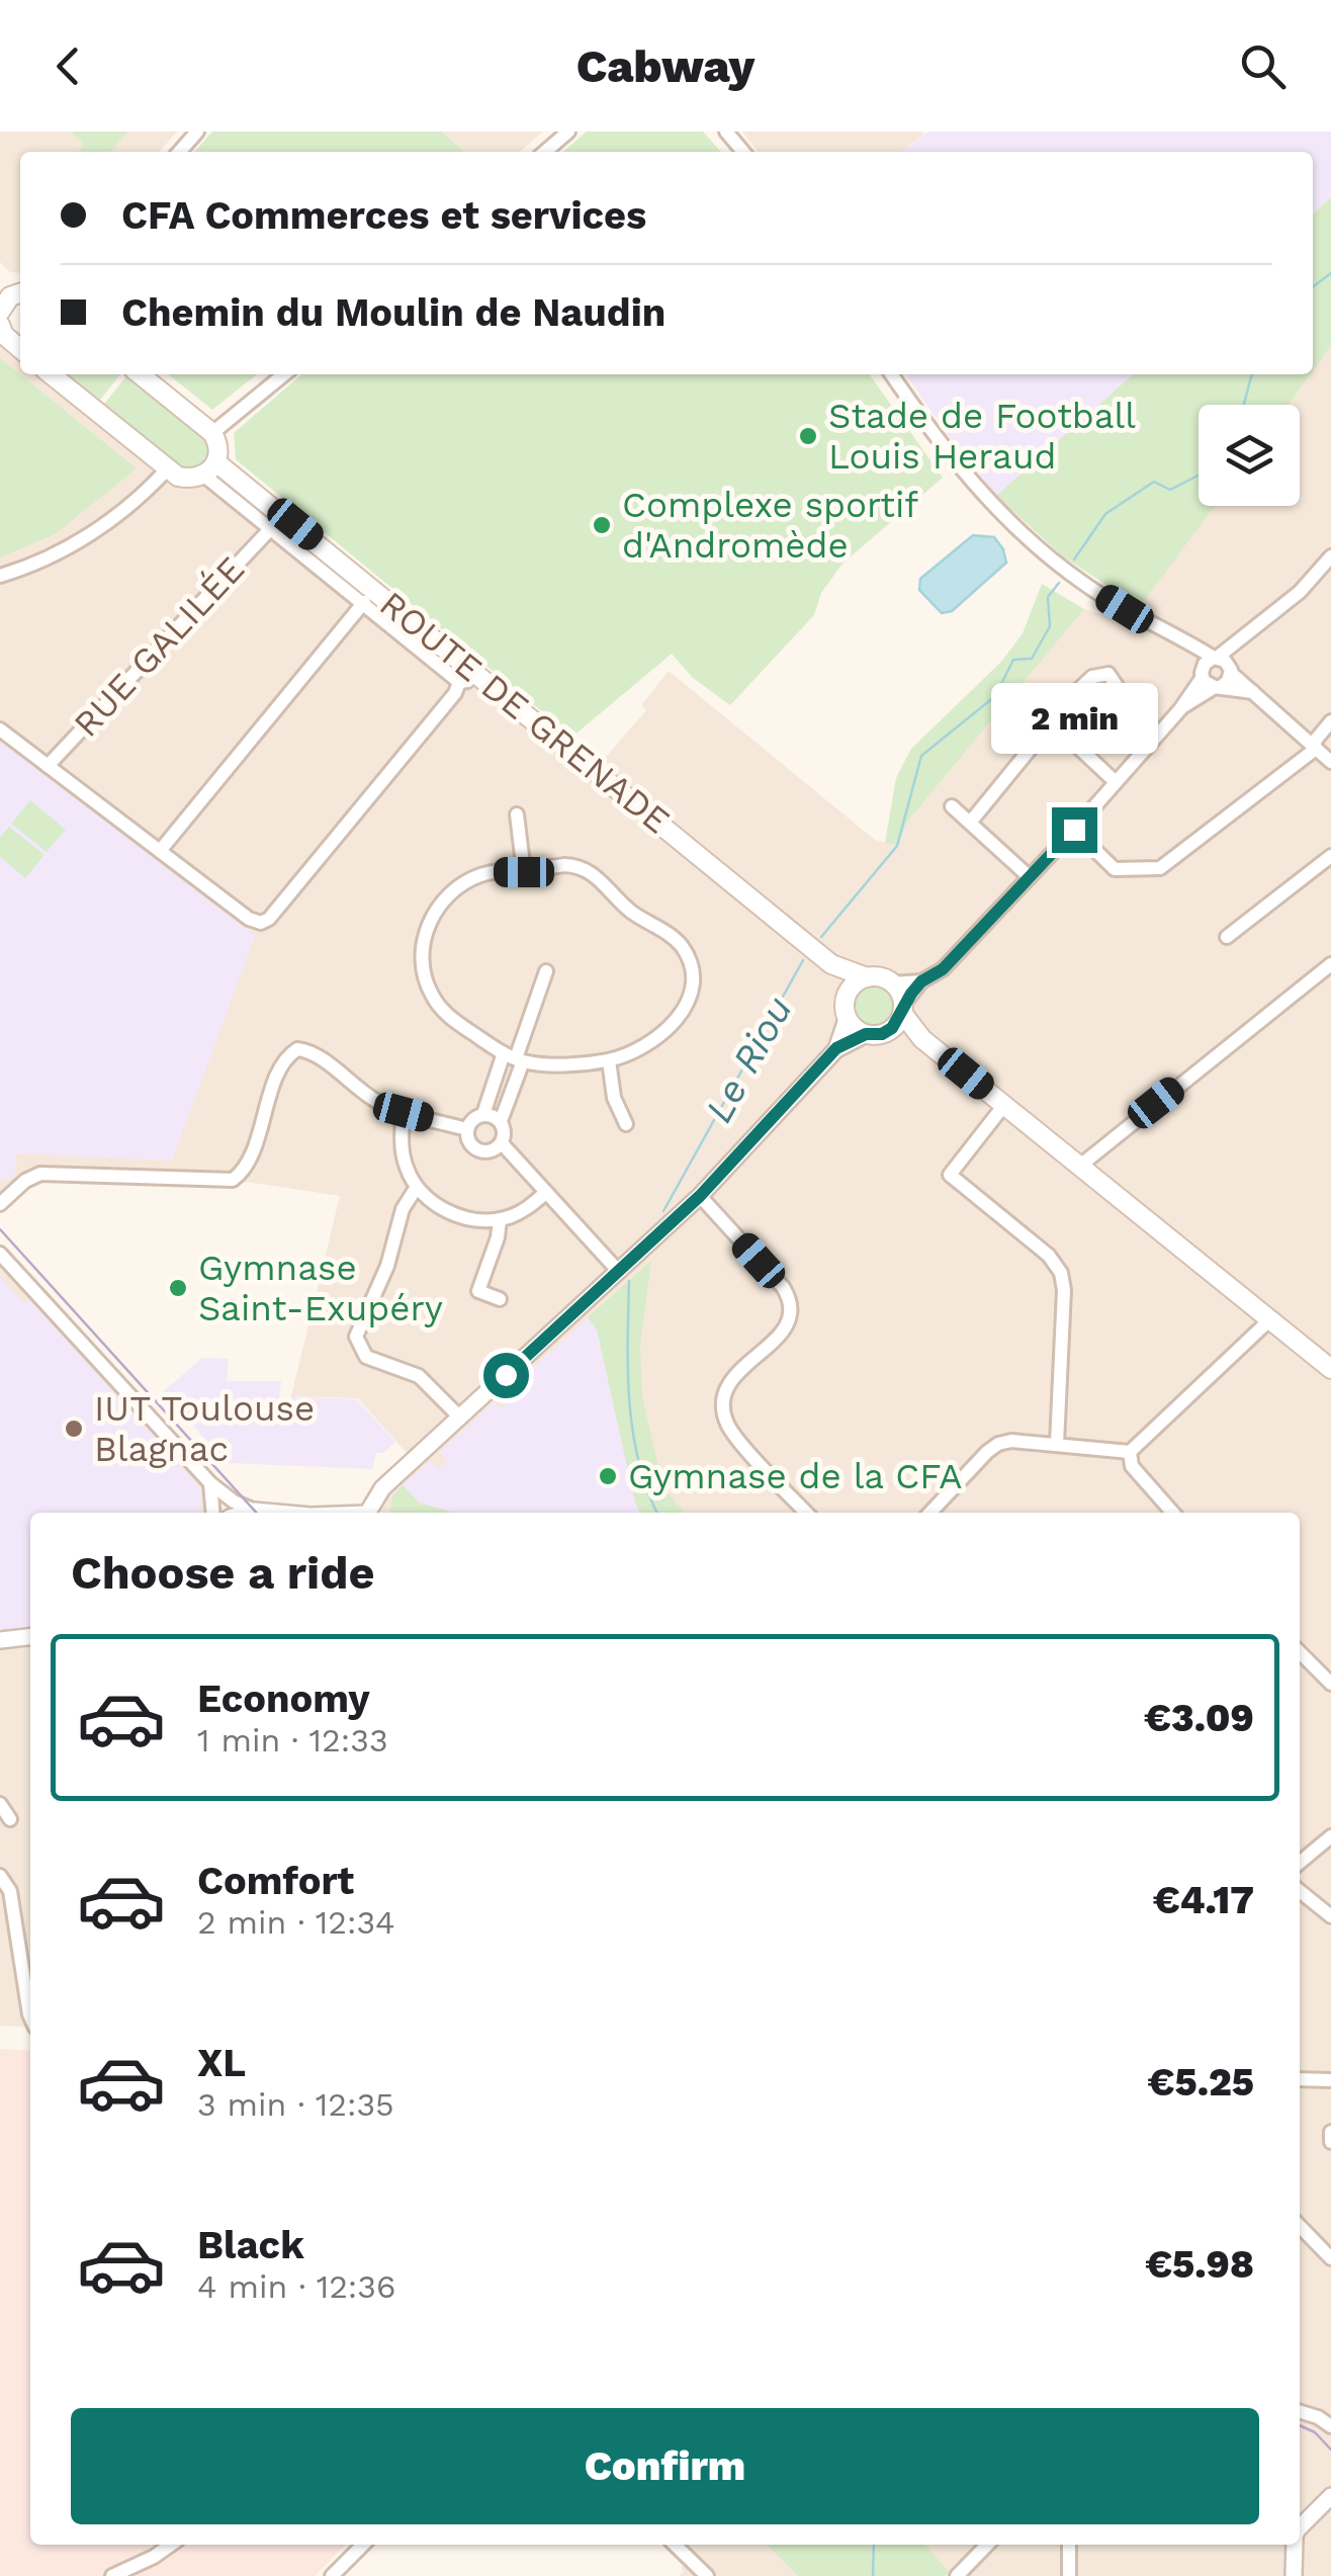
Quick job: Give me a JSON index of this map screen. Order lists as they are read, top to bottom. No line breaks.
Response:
{"streets":{"main road":["ROUTE DE GRENADE"],"street":["RUE GALILÉE"]},"water":["Le Riou"],"places":["Stade de Football Louis Heraud","Complexe sportif d'Andromède","Gymnase Saint-Exupéry","IUT Toulouse Blagnac","Gymnase de la CFA"],"page":{"header":"Cabway","banner":["CFA Commerces et services","Chemin du Moulin de Naudin"],"bubble":"2 min","heading":"Choose a ride","list":[{"name":"Economy","note":"1 min · 12:33","value":"€3.09"},{"name":"Comfort","note":"2 min · 12:34","value":"€4.17"},{"name":"XL","note":"3 min · 12:35","value":"€5.25"},{"name":"Black","note":"4 min · 12:36","value":"€5.98"}],"buttons":"Confirm"}}
